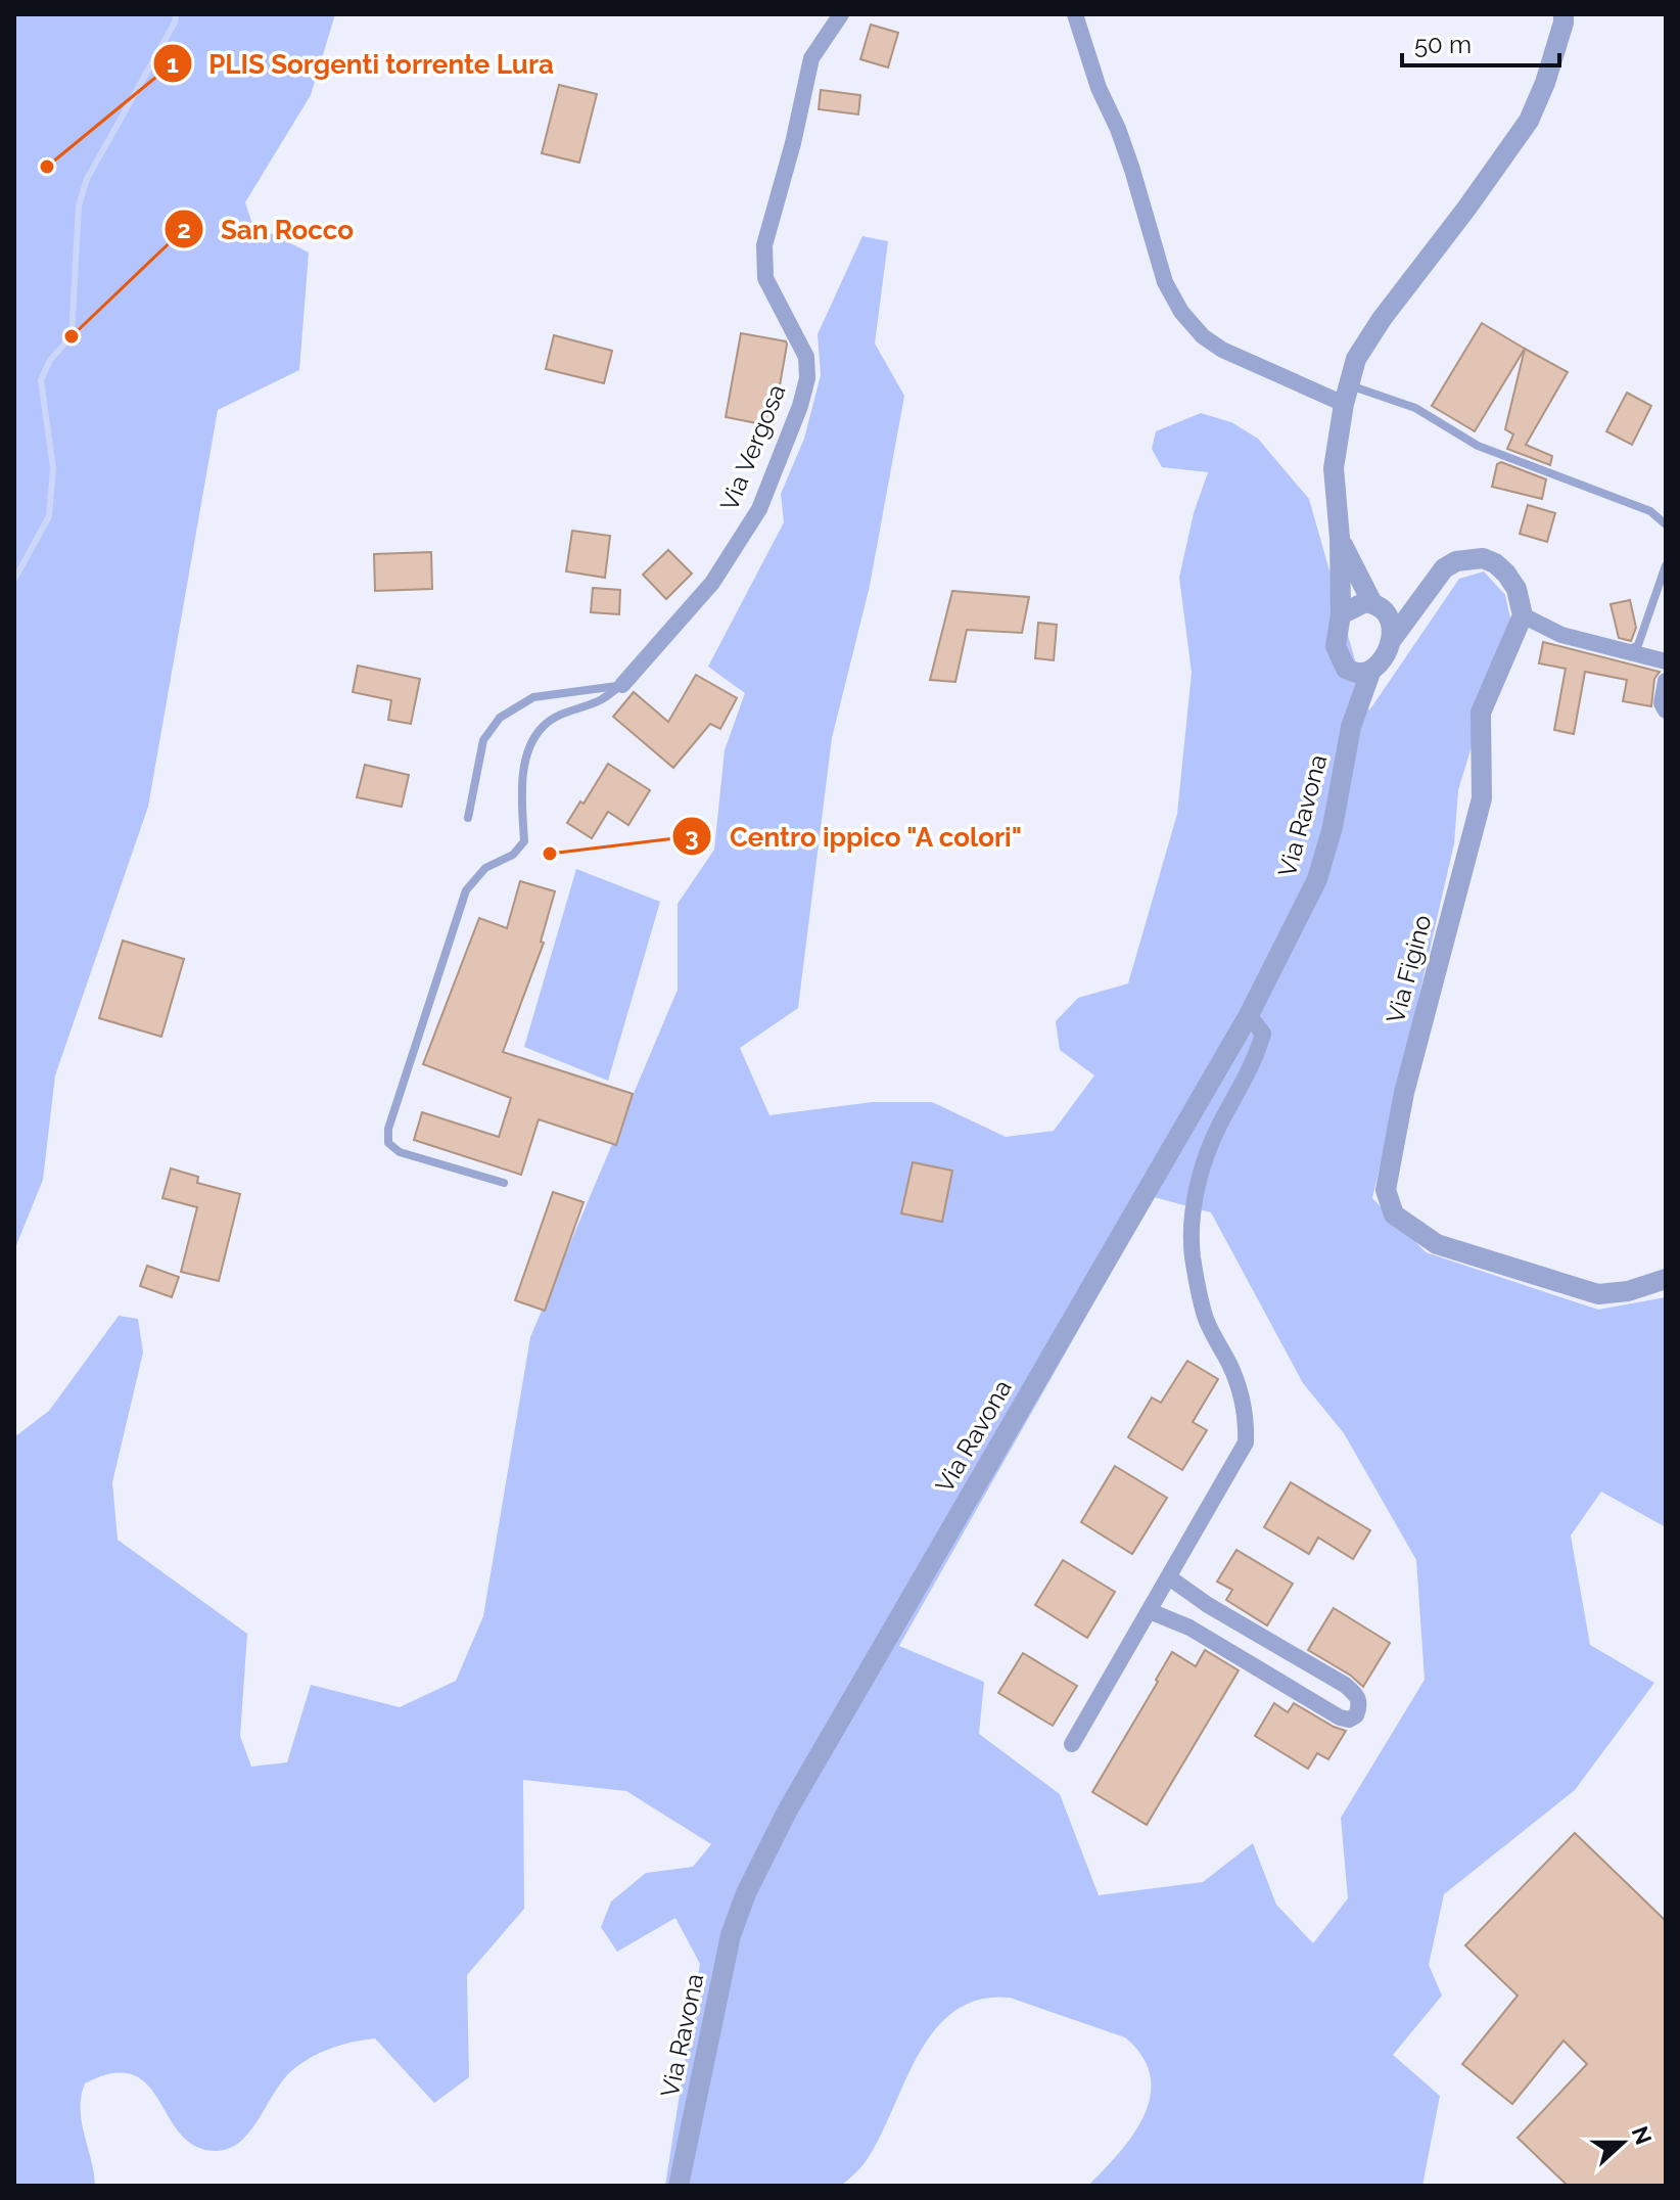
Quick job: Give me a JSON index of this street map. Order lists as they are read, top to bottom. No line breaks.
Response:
{"streets":{"street":["Via Vergosa","Via Ravona","Via Figino"]},"places":["PLIS Sorgenti torrente Lura","San Rocco","Centro ippico \"A colori\""],"scale_bar":"50 m","north":"right"}
